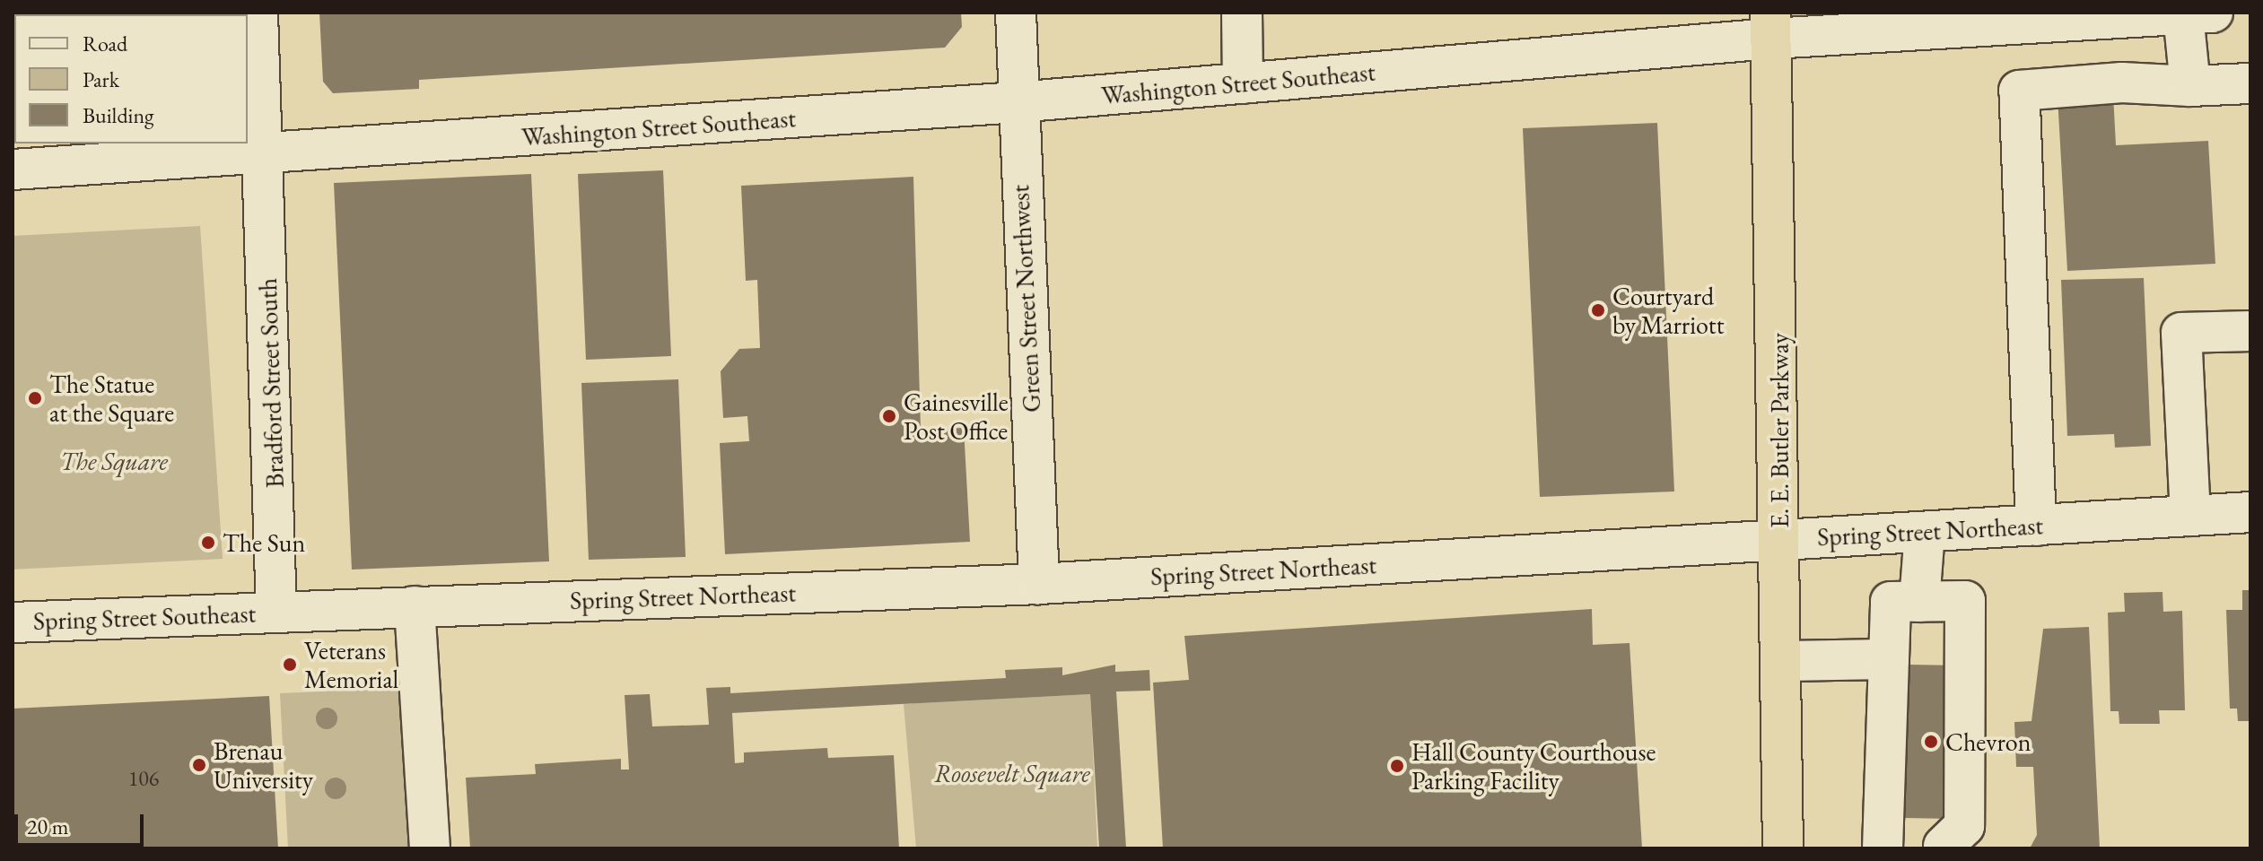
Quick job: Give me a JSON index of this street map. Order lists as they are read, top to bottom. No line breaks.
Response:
{"streets":{"highway":["E. E. Butler Parkway"],"street":["Washington Street Southeast","Green Street Northwest","Bradford Street South","Spring Street Northeast","Spring Street Southeast"]},"crossings":[["Washington Street Southeast","Green Street Northwest"],["Washington Street Southeast","Bradford Street South"],["Washington Street Southeast","E. E. Butler Parkway"],["Green Street Northwest","Spring Street Northeast"],["Bradford Street South","Spring Street Northeast"],["Bradford Street South","Spring Street Southeast"],["E. E. Butler Parkway","Spring Street Northeast"],["Spring Street Northeast","Spring Street Southeast"]],"parks":["The Square","Roosevelt Square"],"places":["Courtyard by Marriott","The Statue at the Square","Gainesville Post Office","The Sun","Veterans Memorial","Chevron","Brenau University","Hall County Courthouse Parking Facility"],"house_numbers":["106"],"legend":["Road","Park","Building"],"scale_bar":"20 m"}
